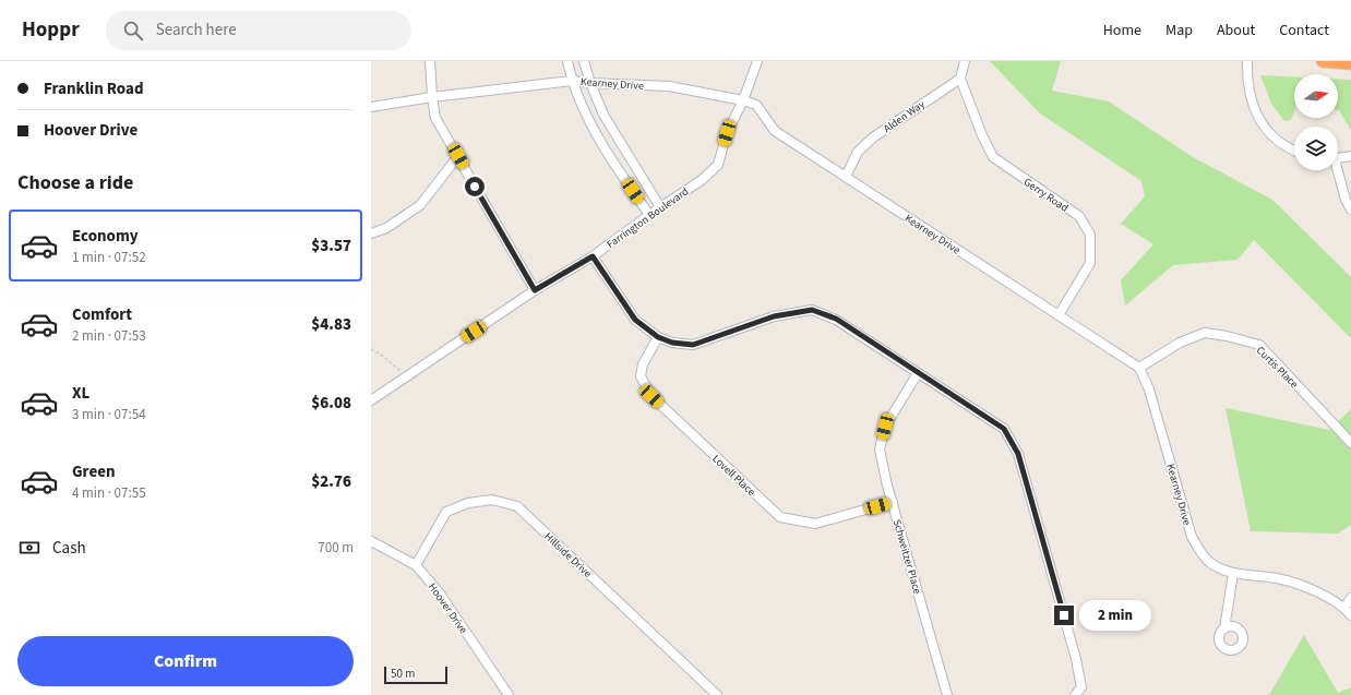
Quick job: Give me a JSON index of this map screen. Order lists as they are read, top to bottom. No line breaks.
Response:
{"streets":{"street":["Kearney Drive","Alden Way","Gerry Road","Farrington Boulevard","Curtis Place","Lovell Place","Hillside Drive","Schweitzer Place","Hoover Drive"]},"crossings":[["Kearney Drive","Alden Way"],["Kearney Drive","Gerry Road"],["Kearney Drive","Farrington Boulevard"],["Kearney Drive","Curtis Place"],["Alden Way","Gerry Road"],["Lovell Place","Schweitzer Place"],["Hillside Drive","Hoover Drive"]],"scale_bar":"50 m","north":"right","page":{"header":"Hoppr","search":"Search here","nav":["Home","Map","About","Contact"],"banner":["Franklin Road","Hoover Drive"],"heading":"Choose a ride","list":[{"name":"Economy","note":"1 min · 07:52","value":"$3.57"},{"name":"Comfort","note":"2 min · 07:53","value":"$4.83"},{"name":"XL","note":"3 min · 07:54","value":"$6.08"},{"name":"Green","note":"4 min · 07:55","value":"$2.76"}],"pay":["Cash","700 m"],"bubble":"2 min","buttons":"Confirm","scale":"50 m"}}
